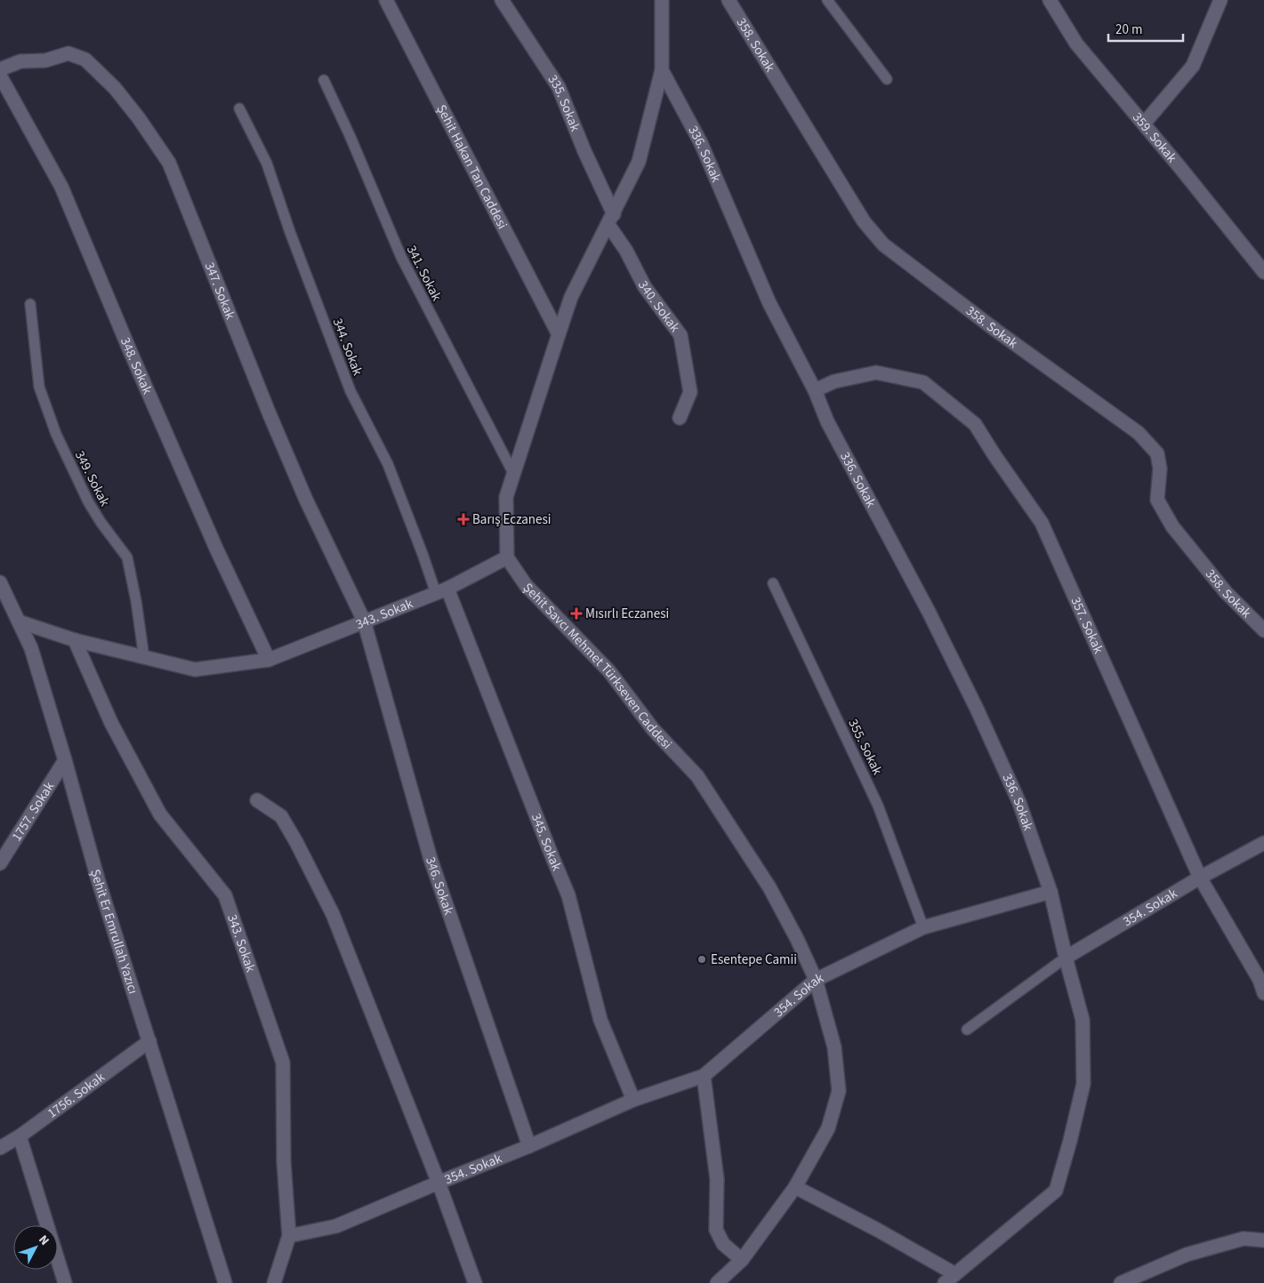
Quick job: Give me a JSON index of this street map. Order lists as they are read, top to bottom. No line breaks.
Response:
{"streets":{"street":["358. Sokak","335. Sokak","359. Sokak","336. Sokak","Şehit Hakan Tan Caddesi","347. Sokak","340. Sokak","348. Sokak","343. Sokak","357. Sokak","Şehit Savcı Mehmet Türkseven Caddesi","1757. Sokak","345. Sokak","346. Sokak","354. Sokak","Şehit Er Emrullah Yazıcı","1756. Sokak"],"lane":["341. Sokak","344. Sokak","349. Sokak","355. Sokak"]},"crossings":[["335. Sokak","340. Sokak"],["336. Sokak","357. Sokak"],["336. Sokak","354. Sokak"],["347. Sokak","343. Sokak"],["347. Sokak","346. Sokak"],["344. Sokak","343. Sokak"],["344. Sokak","345. Sokak"],["348. Sokak","343. Sokak"],["349. Sokak","343. Sokak"],["343. Sokak","Şehit Savcı Mehmet Türkseven Caddesi"],["343. Sokak","345. Sokak"],["343. Sokak","346. Sokak"],["343. Sokak","354. Sokak"],["343. Sokak","Şehit Er Emrullah Yazıcı"],["357. Sokak","354. Sokak"],["Şehit Savcı Mehmet Türkseven Caddesi","354. Sokak"],["355. Sokak","354. Sokak"],["1757. Sokak","Şehit Er Emrullah Yazıcı"],["345. Sokak","354. Sokak"],["346. Sokak","354. Sokak"],["Şehit Er Emrullah Yazıcı","1756. Sokak"]],"places":{"health":["Barış Eczanesi","Mısırlı Eczanesi"],"other":["Esentepe Camii"]},"scale_bar":"20 m","north":"top right"}
